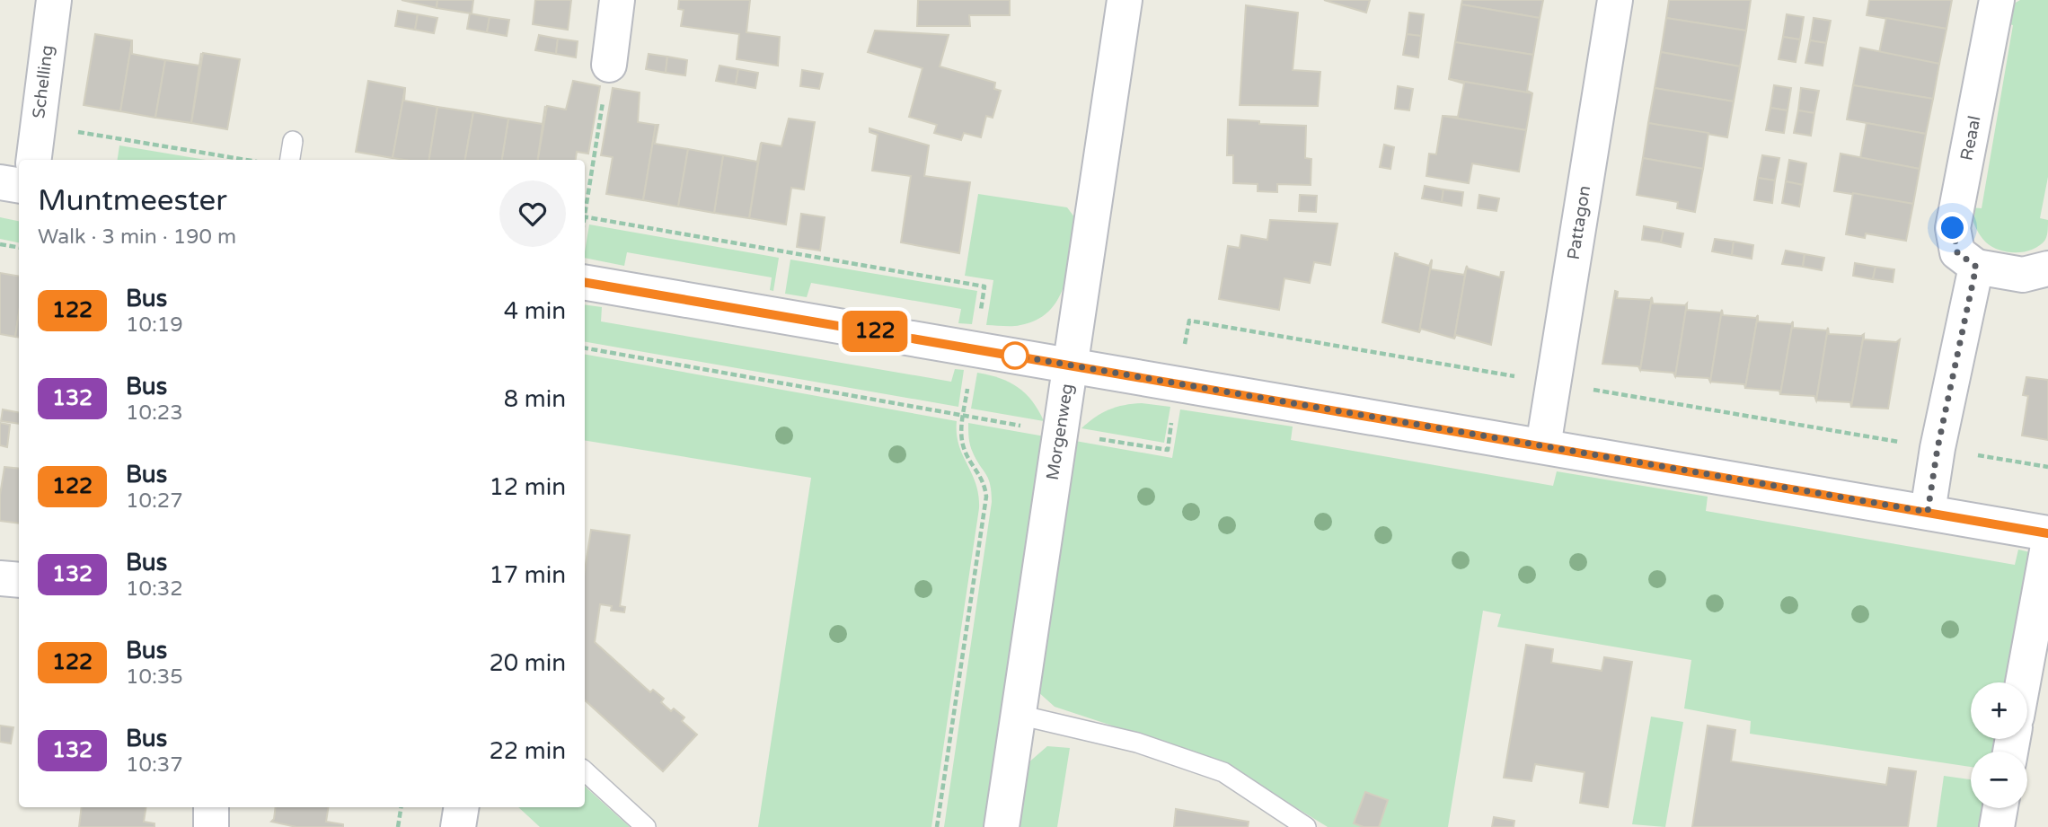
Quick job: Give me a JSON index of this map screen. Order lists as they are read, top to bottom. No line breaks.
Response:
{"streets":{"street":["Schelling","Reaal","Pattagon","Morgenweg"]},"lines":["bus line 122"],"page":{"on_map":"122","heading":["Muntmeester","Walk · 3 min · 190 m"],"list":[{"mark":"122","name":"Bus","note":"10:19","value":"4 min"},{"mark":"132","name":"Bus","note":"10:23","value":"8 min"},{"mark":"122","name":"Bus","note":"10:27","value":"12 min"},{"mark":"132","name":"Bus","note":"10:32","value":"17 min"},{"mark":"122","name":"Bus","note":"10:35","value":"20 min"},{"mark":"132","name":"Bus","note":"10:37","value":"22 min"}],"map_buttons":["+","−"]}}
